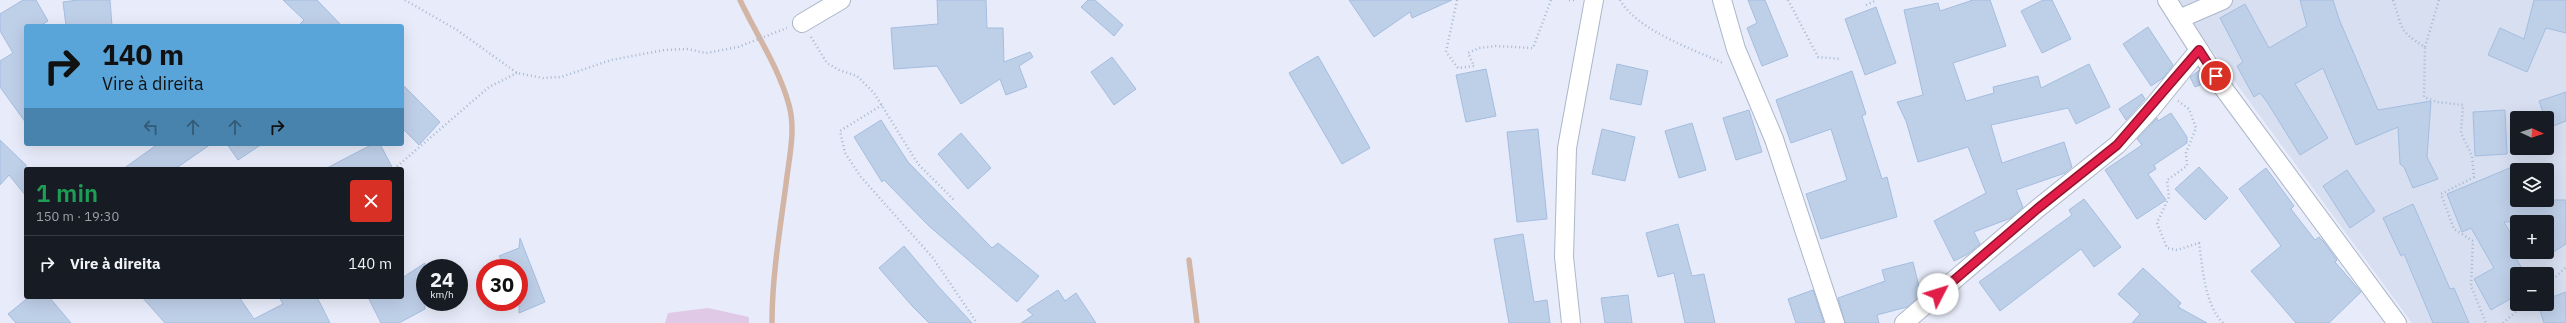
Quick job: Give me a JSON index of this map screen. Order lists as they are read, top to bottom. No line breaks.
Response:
{"north":"right","page":{"turn":["140 m","Vire à direita"],"map_buttons":["+","−"],"heading":["1 min","150 m · 19:30"],"list":[{"name":"Vire à direita","value":"140 m"}],"speed":"24 km/h","limit":"30"}}
